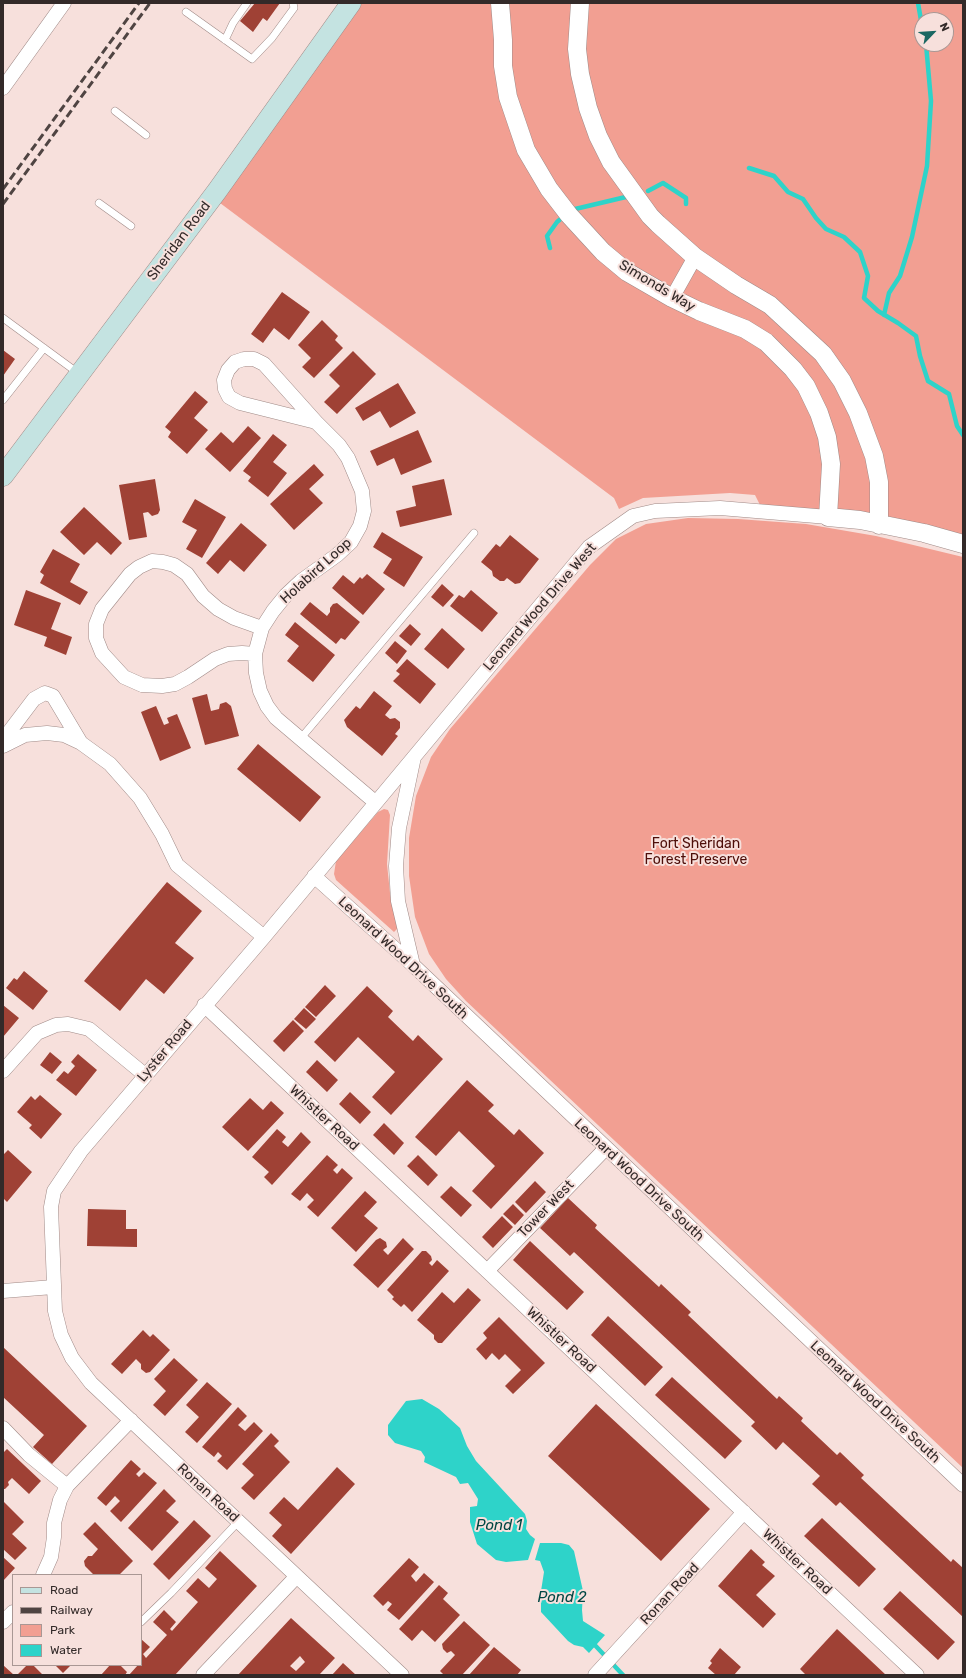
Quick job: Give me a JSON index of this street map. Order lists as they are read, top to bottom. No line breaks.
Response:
{"streets":{"main road":["Sheridan Road"],"street":["Simonds Way","Holabird Loop","Leonard Wood Drive West","Leonard Wood Drive South","Lyster Road","Whistler Road","Tower West","Ronan Road"]},"crossings":[["Simonds Way","Leonard Wood Drive West"],["Holabird Loop","Leonard Wood Drive West"],["Holabird Loop","Lyster Road"],["Leonard Wood Drive West","Lyster Road"],["Leonard Wood Drive South","Lyster Road"],["Leonard Wood Drive South","Tower West"],["Lyster Road","Whistler Road"],["Lyster Road","Ronan Road"],["Whistler Road","Tower West"],["Whistler Road","Ronan Road"]],"water":["Pond 1","Pond 2"],"parks":["Fort Sheridan Forest Preserve"],"legend":["Road","Railway","Park","Water"],"north":"top right"}
